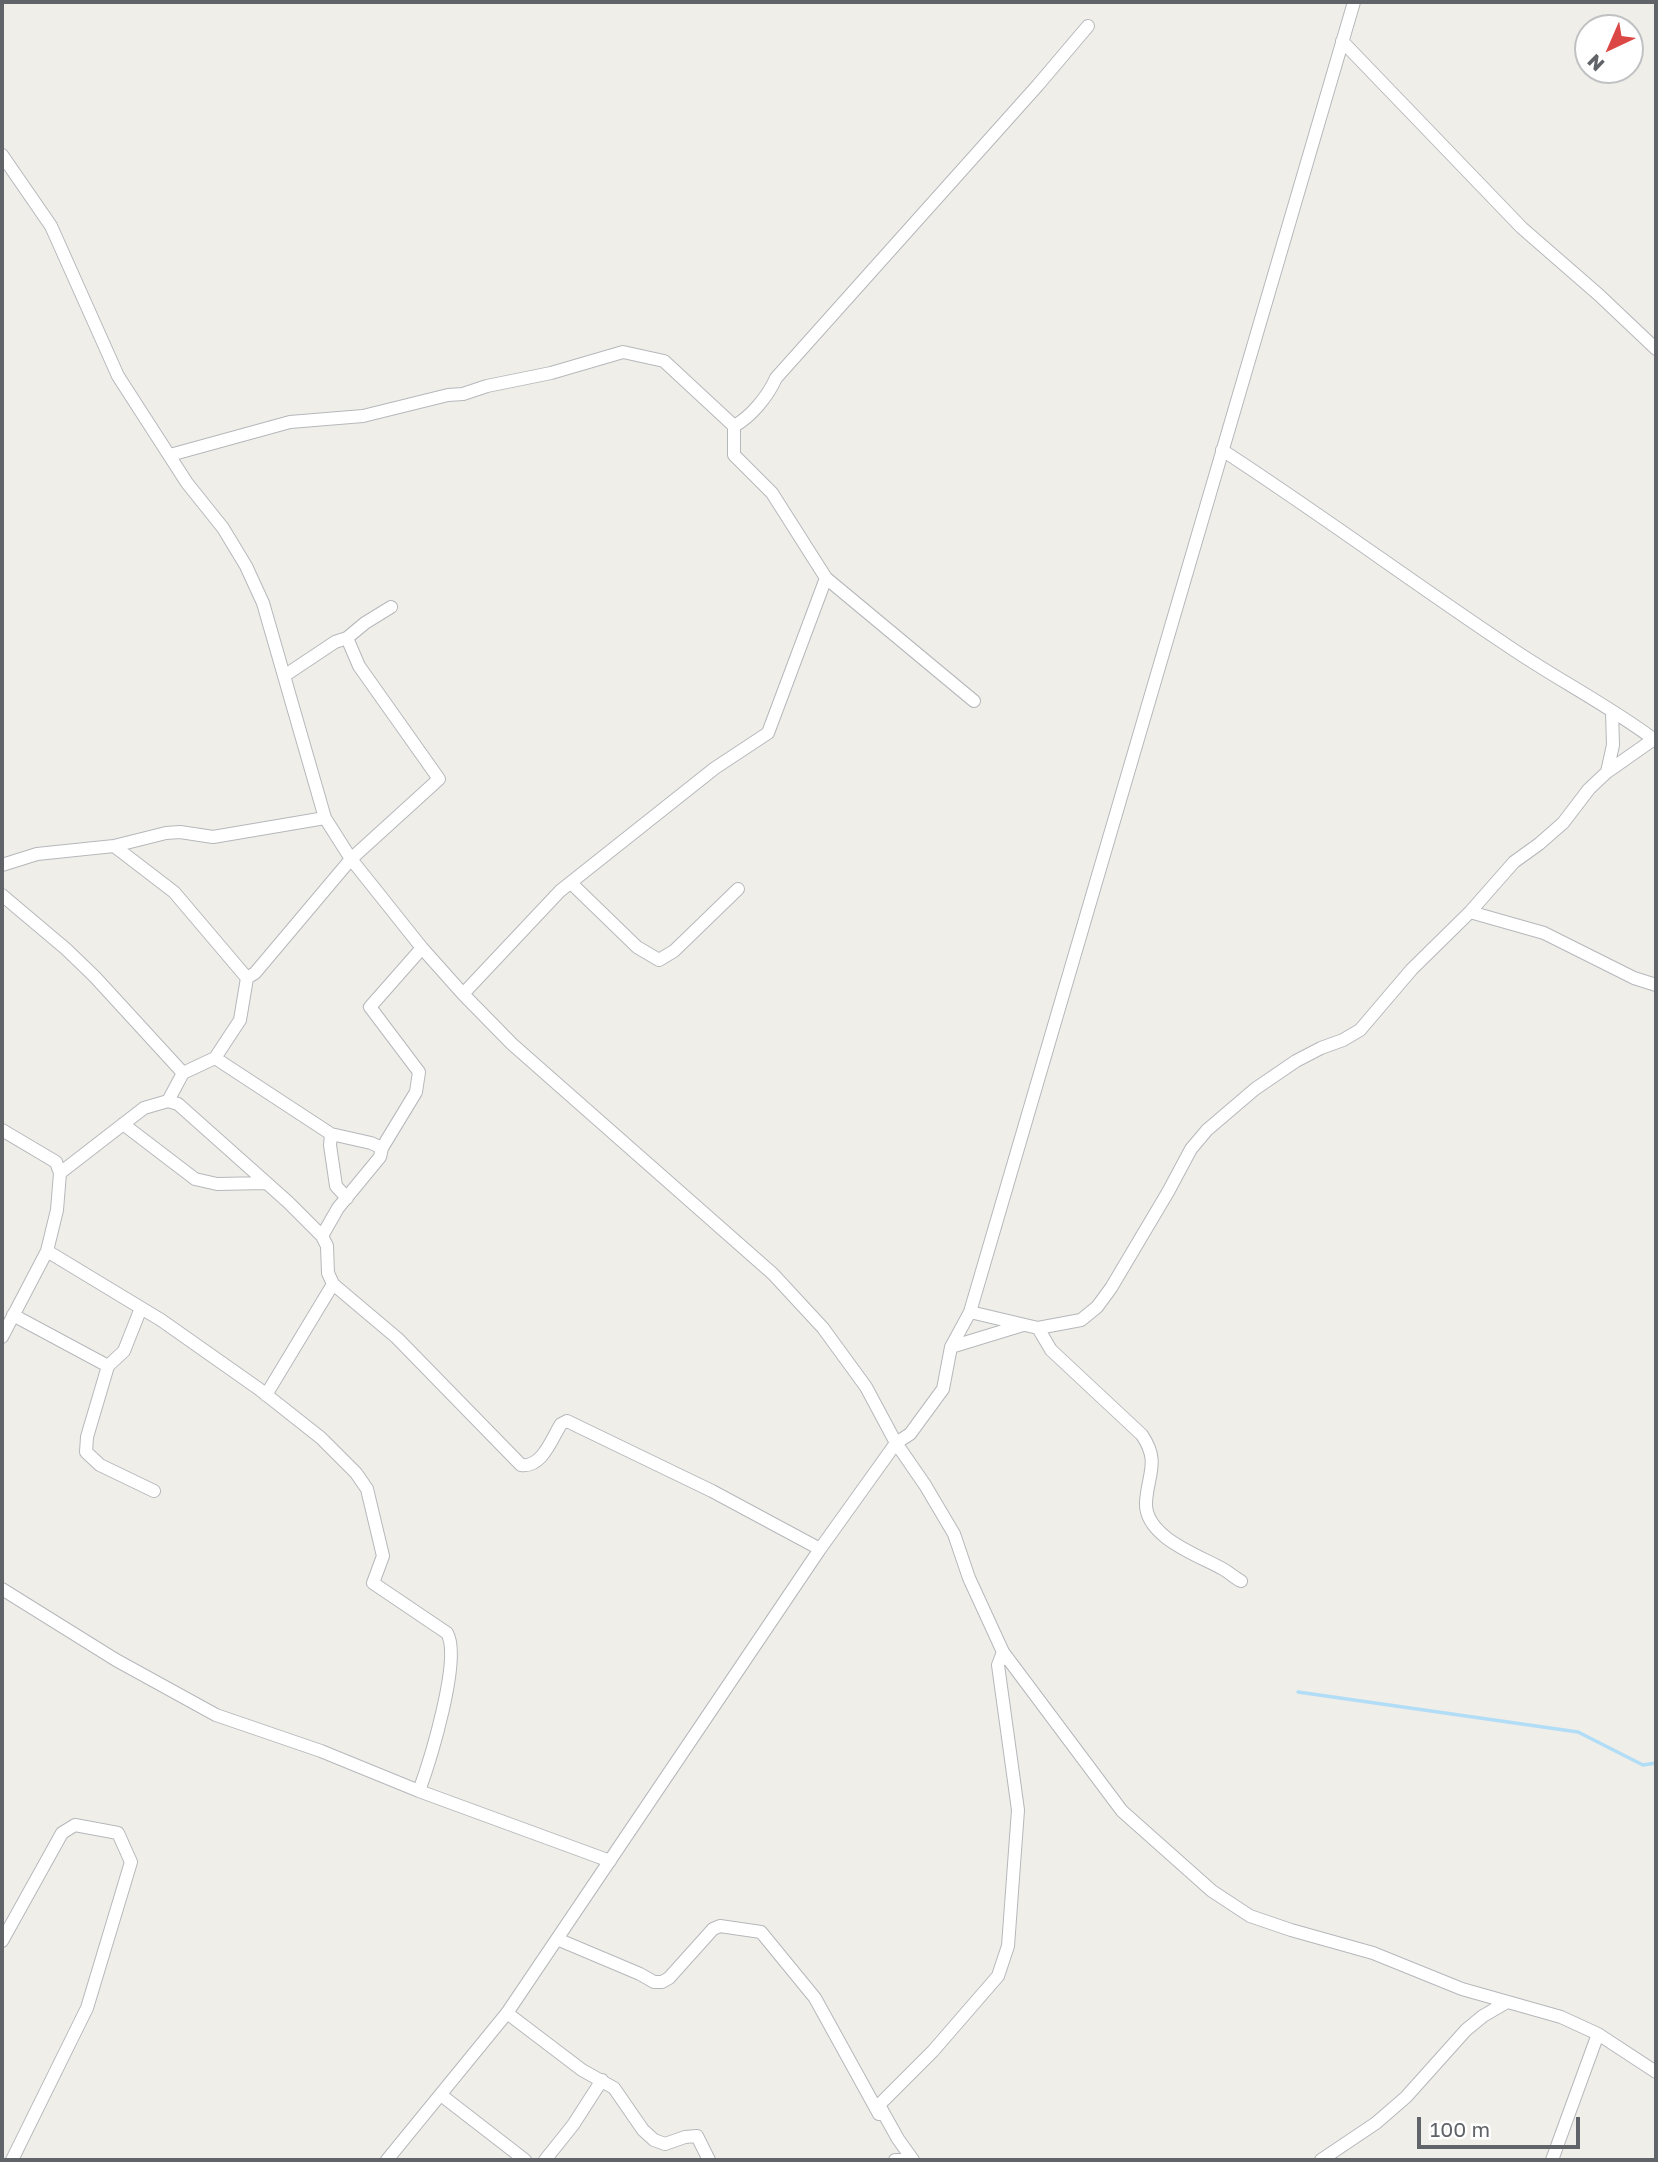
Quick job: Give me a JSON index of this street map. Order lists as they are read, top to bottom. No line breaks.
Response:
{"scale_bar":"100 m","north":"bottom left"}
